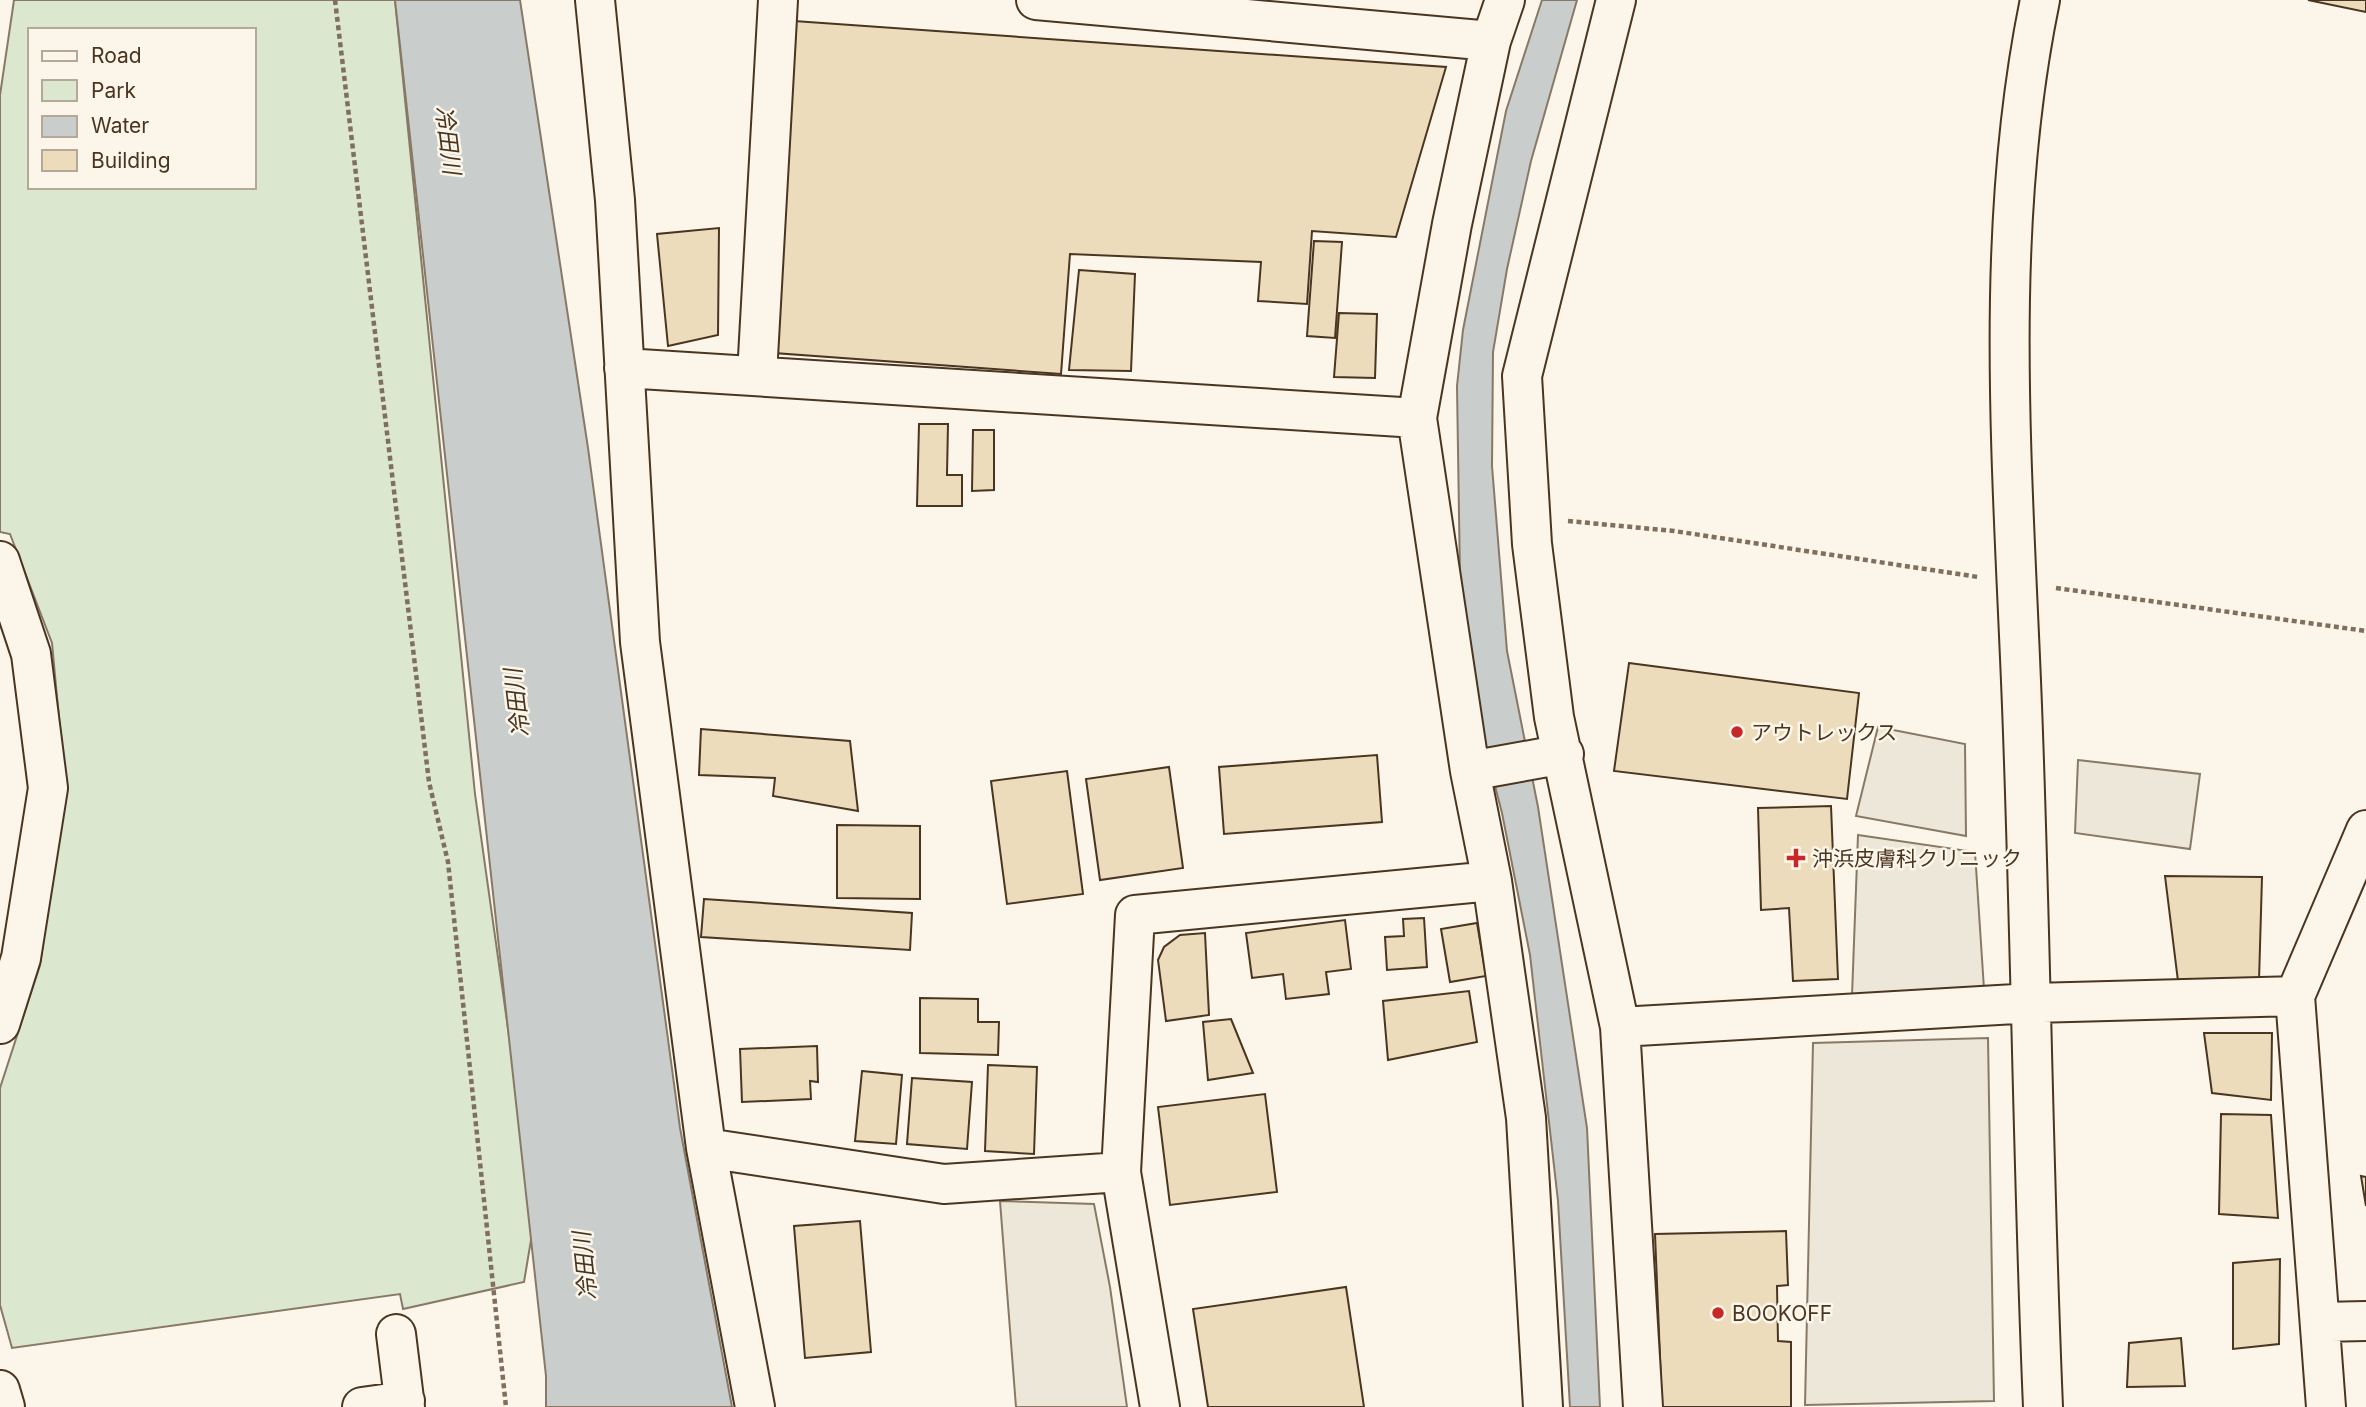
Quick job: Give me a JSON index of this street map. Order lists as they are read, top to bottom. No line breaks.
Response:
{"water":["冷田川"],"places":{"other":["アウトレックス","BOOKOFF"],"health":["沖浜皮膚科クリニック"]},"legend":["Road","Park","Water","Building"]}
